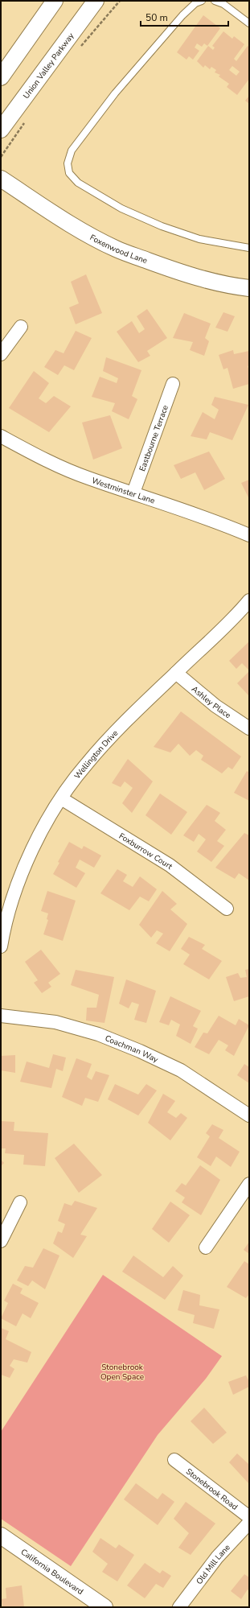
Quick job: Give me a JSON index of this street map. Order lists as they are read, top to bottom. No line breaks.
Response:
{"streets":{"street":["Union Valley Parkway","Foxenwood Lane","Eastbourne Terrace","Westminster Lane","Ashley Place","Wellington Drive","Foxburrow Court","Coachman Way","Stonebrook Road","Old Mill Lane","California Boulevard"]},"crossings":[["Eastbourne Terrace","Westminster Lane"],["Ashley Place","Wellington Drive"],["Wellington Drive","Foxburrow Court"]],"parks":["Stonebrook Open Space"],"scale_bar":"50 m"}
